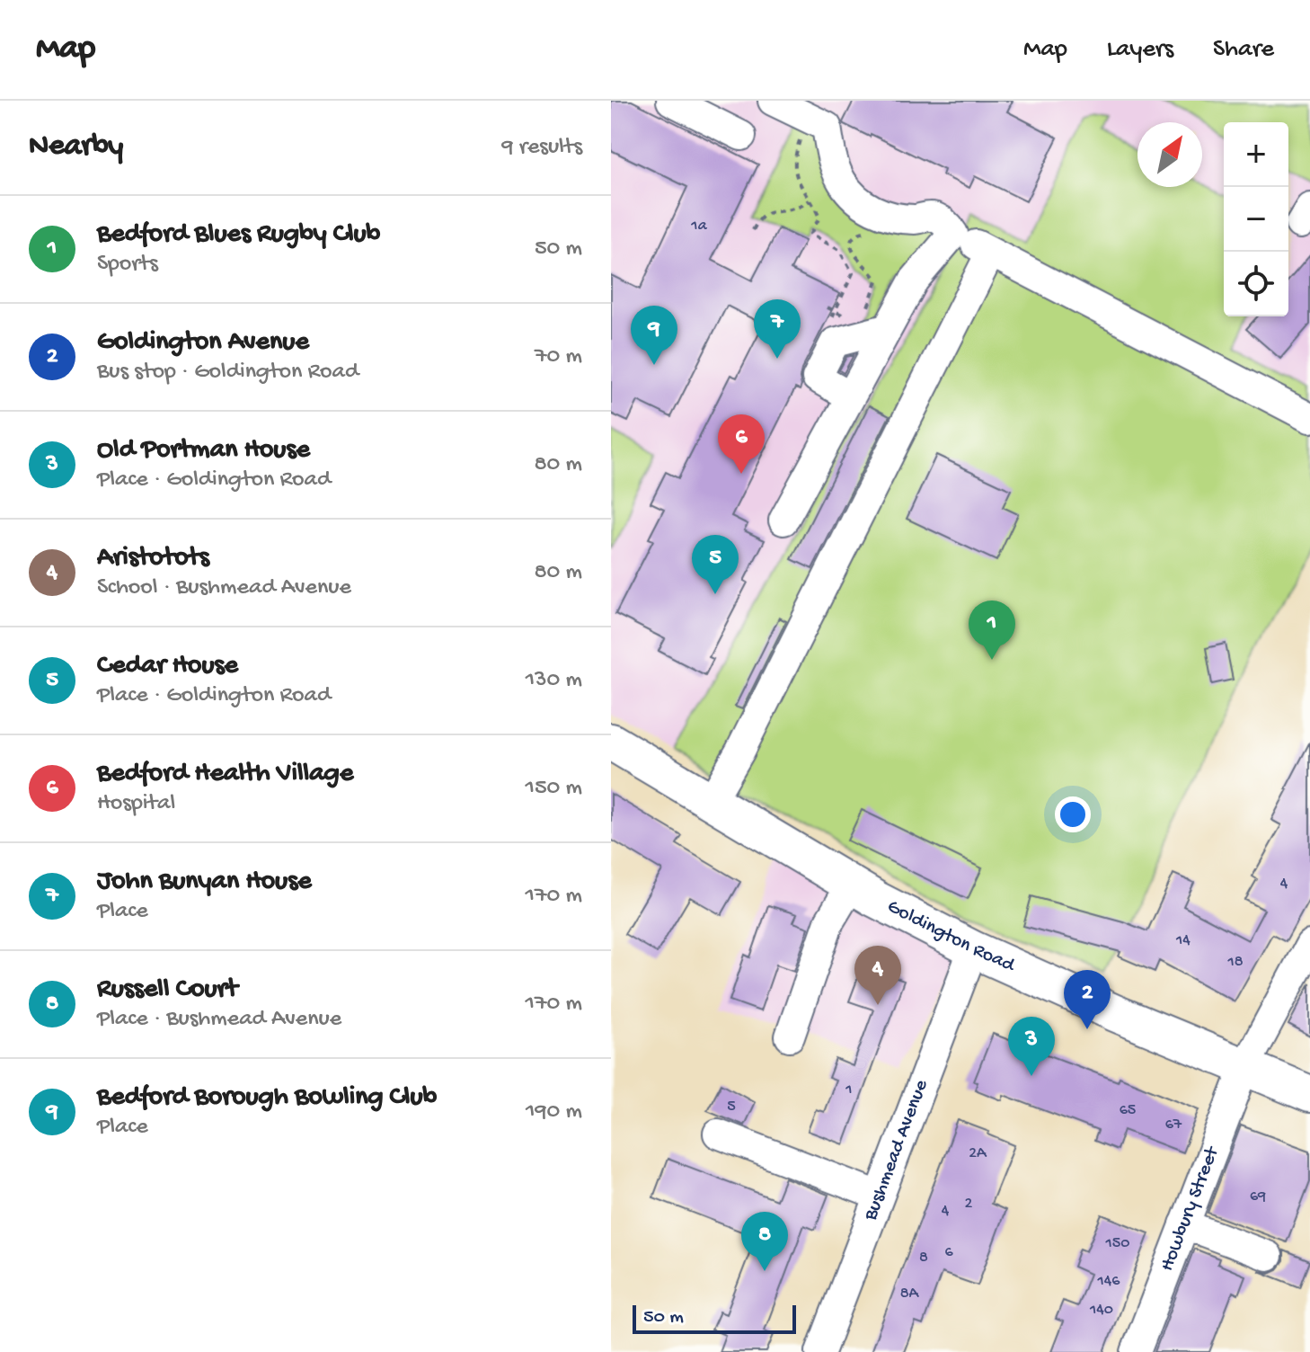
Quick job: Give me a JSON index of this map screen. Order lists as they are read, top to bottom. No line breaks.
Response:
{"streets":{"main road":["Goldington Road"],"street":["Bushmead Avenue","Howbury Street"]},"crossings":[["Goldington Road","Bushmead Avenue"],["Goldington Road","Howbury Street"]],"house_numbers":["1a","4","14","18","1","5","65","67","2A","69","2","4","150","6","8","146","8A","140"],"scale_bar":"50 m","north":"top right","page":{"header":"Map","nav":["Map","Layers","Share"],"heading":["Nearby","9 results"],"map_buttons":["+","−"],"list":[{"mark":"1","name":"Bedford Blues Rugby Club","note":"Sports","value":"50 m"},{"mark":"2","name":"Goldington Avenue","note":"Bus stop · Goldington Road","value":"70 m"},{"mark":"3","name":"Old Portman House","note":"Place · Goldington Road","value":"80 m"},{"mark":"4","name":"Aristotots","note":"School · Bushmead Avenue","value":"80 m"},{"mark":"5","name":"Cedar House","note":"Place · Goldington Road","value":"130 m"},{"mark":"6","name":"Bedford Health Village","note":"Hospital","value":"150 m"},{"mark":"7","name":"John Bunyan House","note":"Place","value":"170 m"},{"mark":"8","name":"Russell Court","note":"Place · Bushmead Avenue","value":"170 m"},{"mark":"9","name":"Bedford Borough Bowling Club","note":"Place","value":"190 m"}],"pins":["7","9","6","5","1","4","2","3","8"],"scale":"50 m"}}
